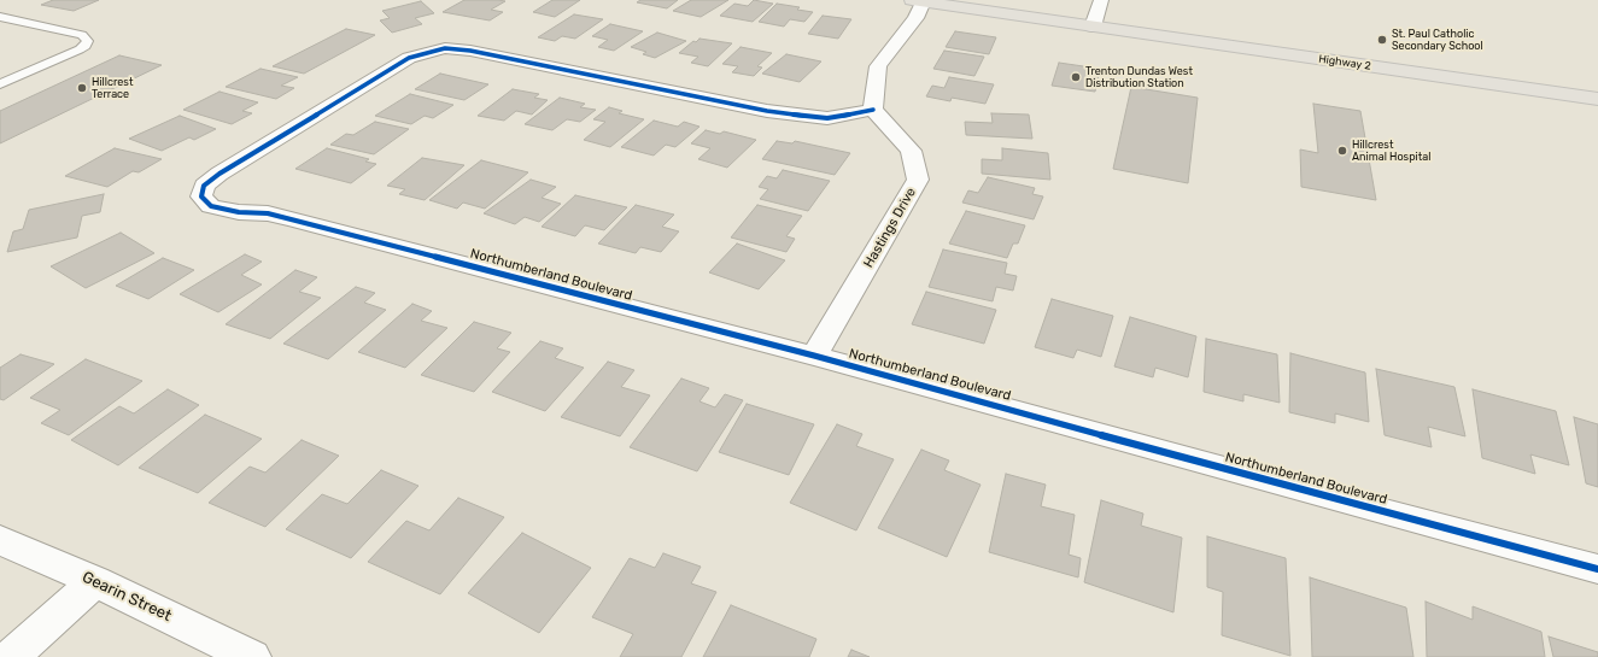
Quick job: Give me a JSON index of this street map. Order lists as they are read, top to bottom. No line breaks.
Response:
{"streets":{"main road":["Highway 2"],"street":["Hastings Drive","Northumberland Boulevard","Gearin Street"]},"crossings":[["Hastings Drive","Northumberland Boulevard"]],"places":["St. Paul Catholic Secondary School","Trenton Dundas West Distribution Station","Hillcrest Terrace","Hillcrest Animal Hospital"]}
